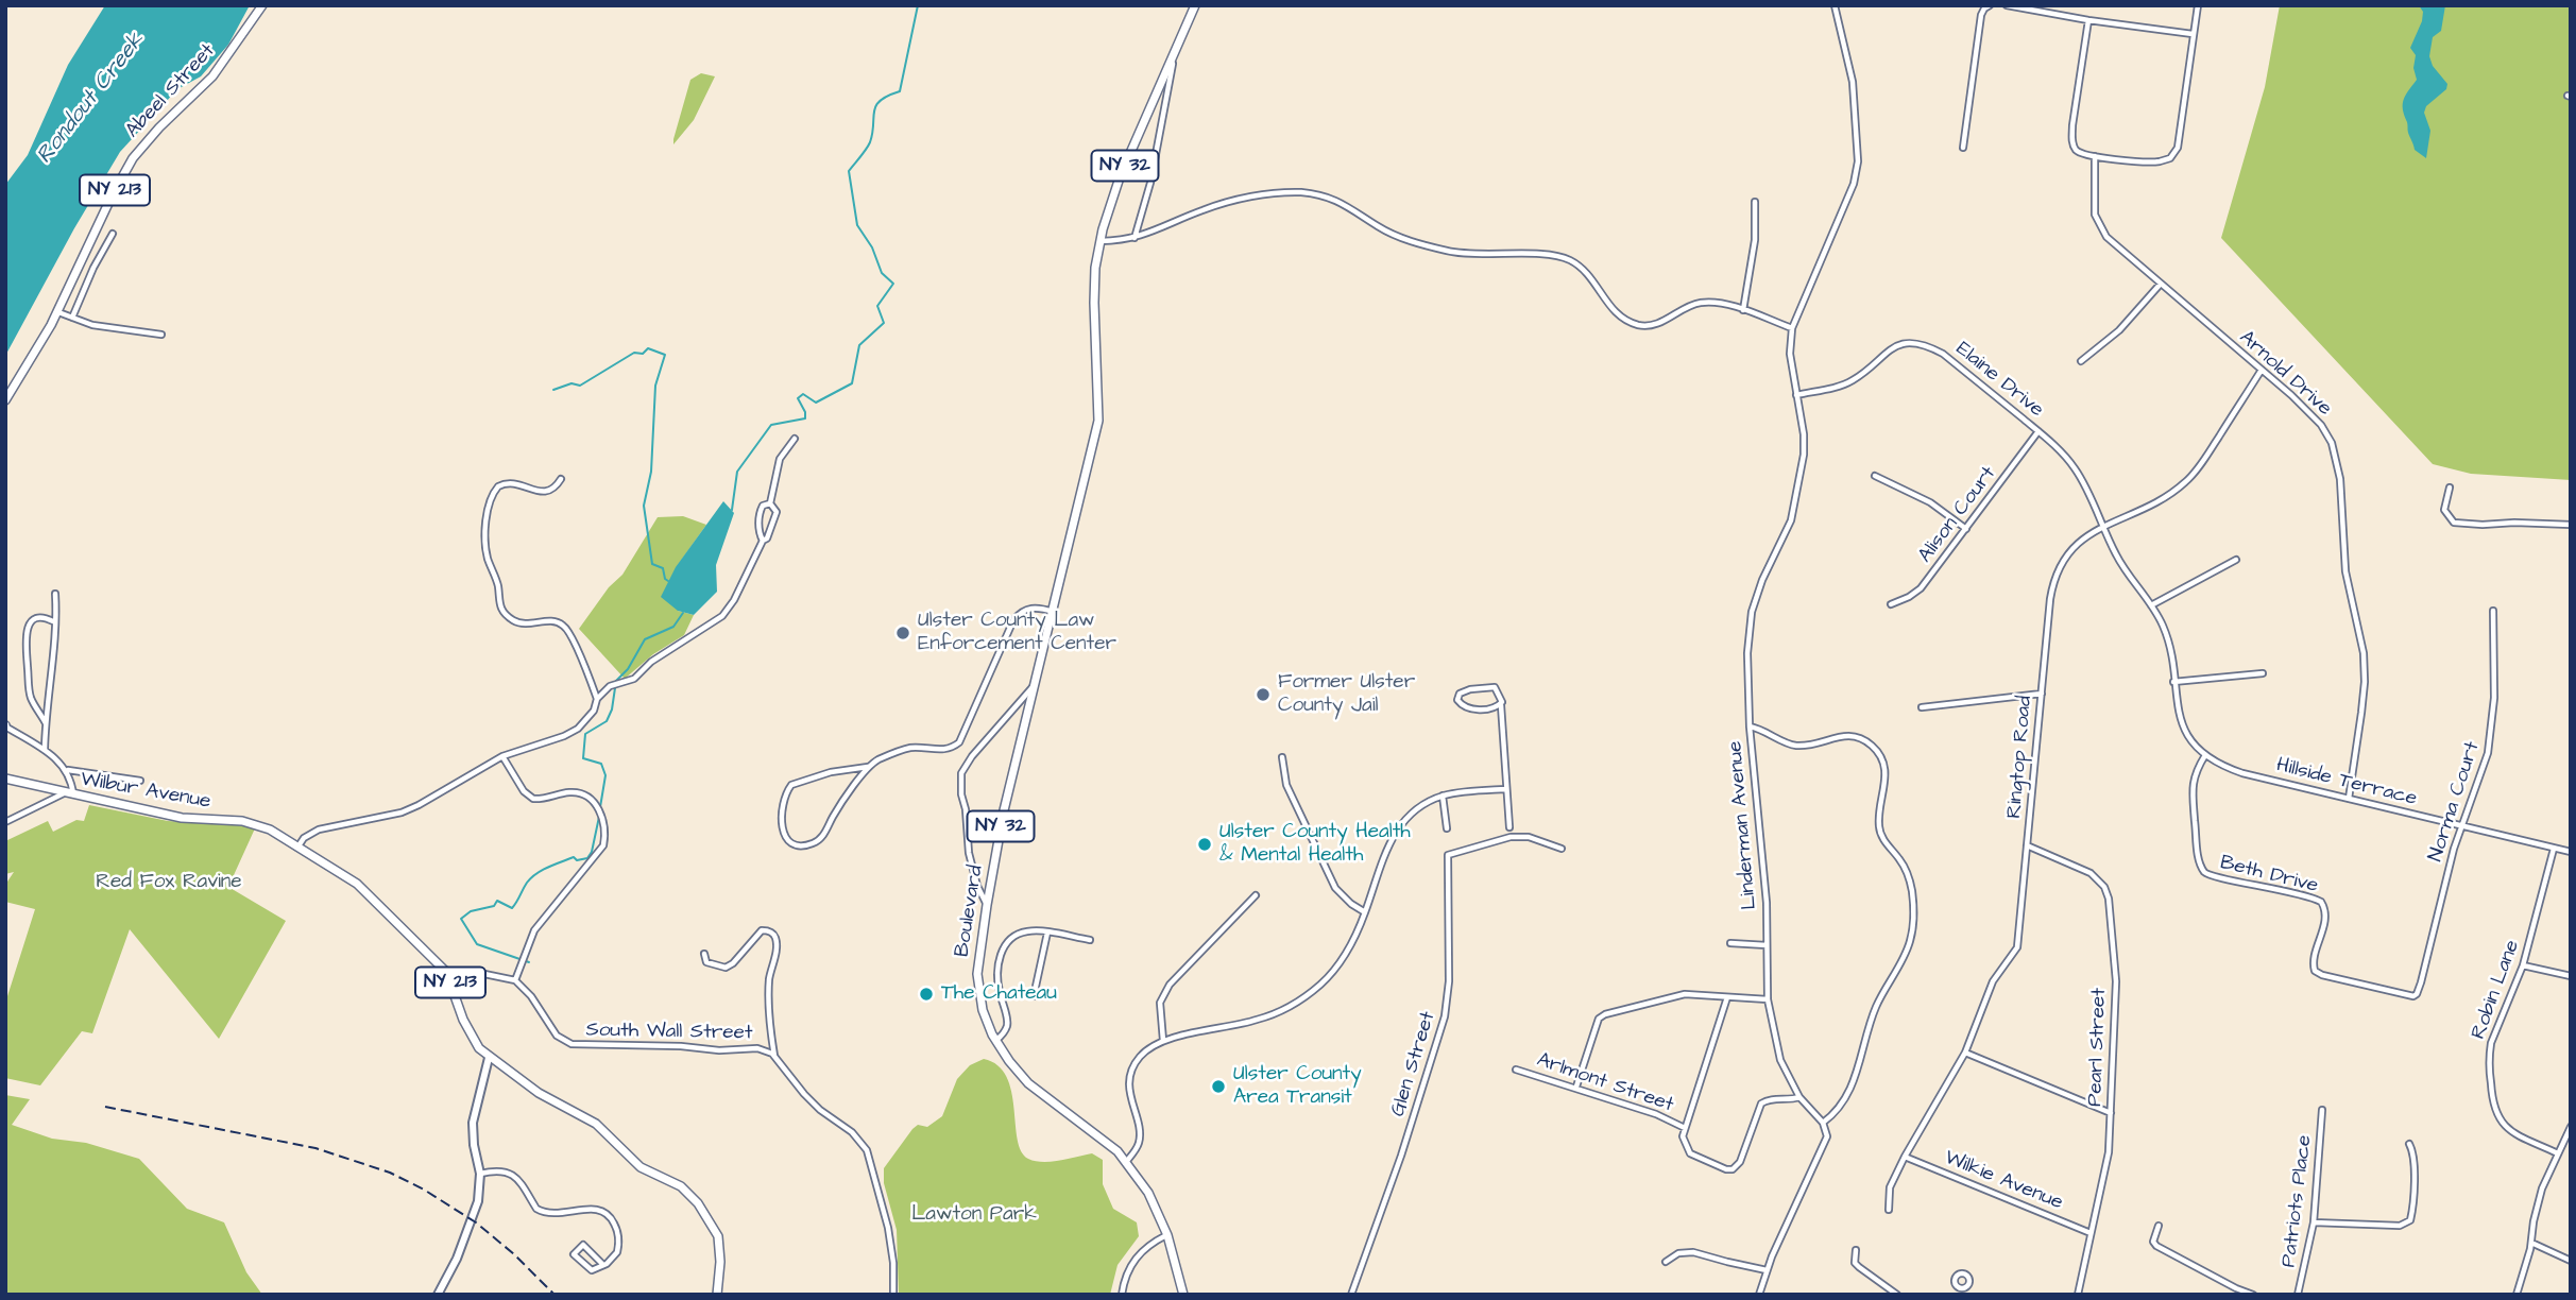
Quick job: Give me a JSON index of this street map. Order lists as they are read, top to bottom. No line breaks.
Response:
{"streets":{"main road":["Abeel Street","NY 32","NY 213","Wilbur Avenue","Boulevard"],"street":["Arnold Drive","Elaine Drive","Alison Court","Ringtop Road","Hillside Terrace","Norma Court","Linderman Avenue","Beth Drive","Robin Lane","South Wall Street","Pearl Street","Glen Street","Arlmont Street","Wilkie Avenue","Patriots Place"]},"crossings":[["NY 32","Boulevard"],["Arnold Drive","Ringtop Road"],["Arnold Drive","Hillside Terrace"],["Elaine Drive","Alison Court"],["Elaine Drive","Ringtop Road"],["Elaine Drive","Hillside Terrace"],["Elaine Drive","Linderman Avenue"],["Elaine Drive","Beth Drive"],["Ringtop Road","Pearl Street"],["Ringtop Road","Wilkie Avenue"],["Hillside Terrace","Norma Court"],["Hillside Terrace","Beth Drive"],["Hillside Terrace","Robin Lane"],["Norma Court","Beth Drive"],["Pearl Street","Wilkie Avenue"]],"water":["Rondout Creek"],"parks":["Red Fox Ravine","Lawton Park"],"places":["Ulster County Law Enforcement Center","Former Ulster County Jail","Ulster County Health & Mental Health","The Chateau","Ulster County Area Transit"]}
